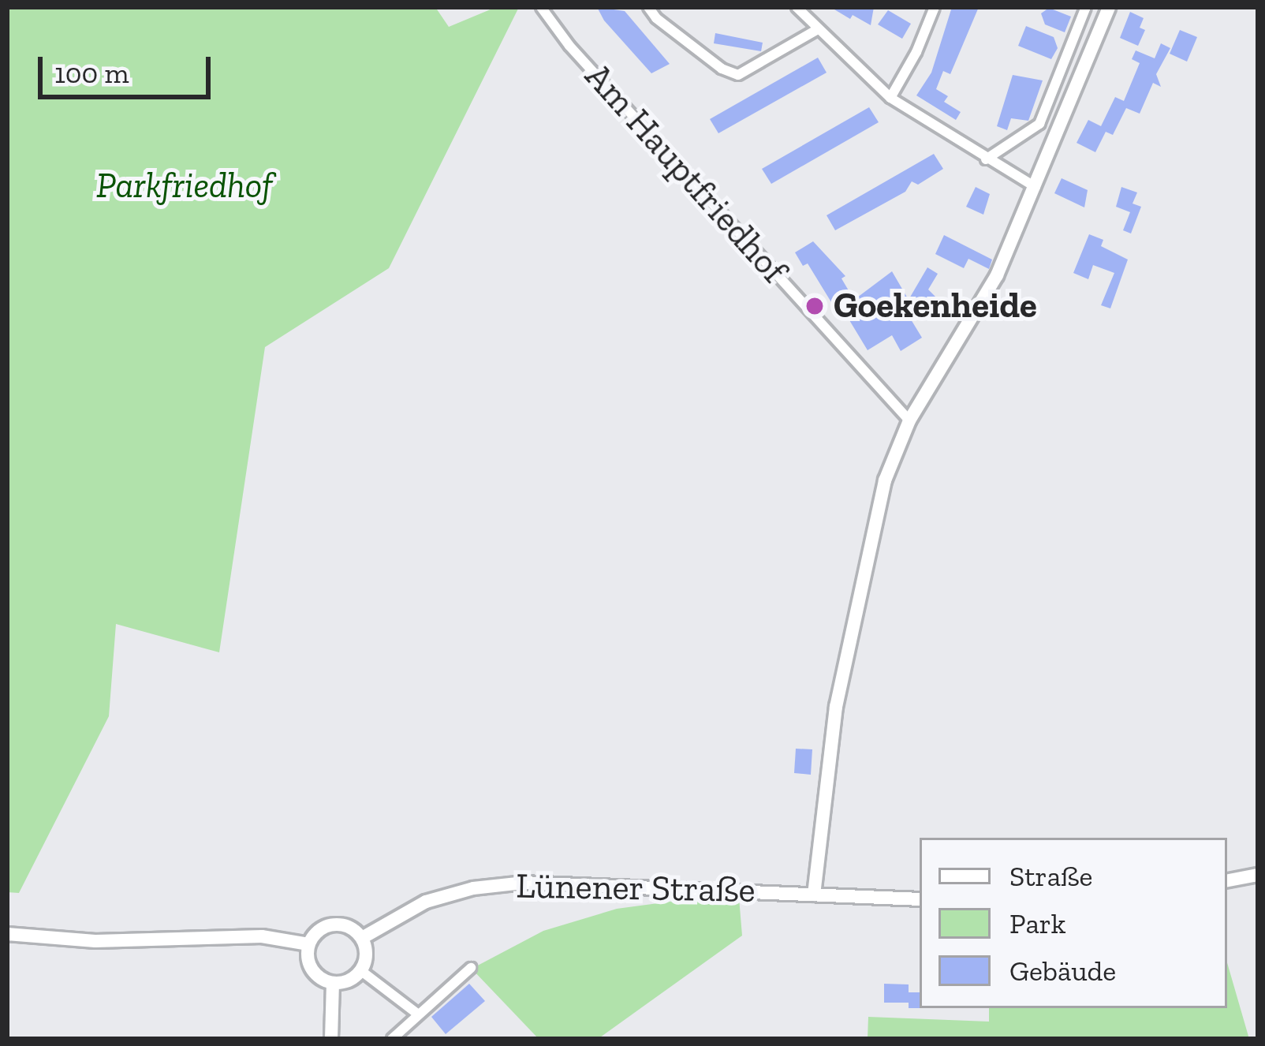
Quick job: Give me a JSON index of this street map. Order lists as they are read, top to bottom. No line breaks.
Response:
{"streets":{"main road":["Lünener Straße"],"street":["Am Hauptfriedhof"]},"parks":["Parkfriedhof"],"places":["Goekenheide"],"legend":["Straße","Park","Gebäude"],"scale_bar":"100 m"}
